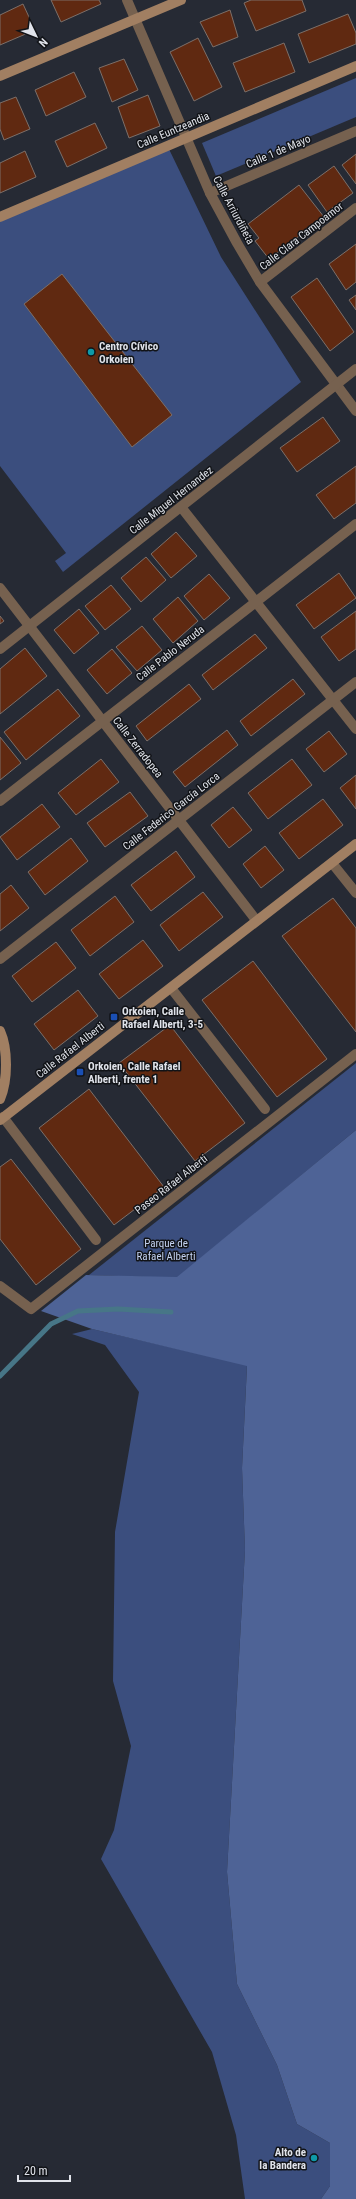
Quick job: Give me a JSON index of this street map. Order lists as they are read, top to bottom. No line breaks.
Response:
{"streets":{"street":["Calle Euntzeandia","Calle 1 de Mayo","Calle Arriurdiñeta","Calle Clara Campoamor","Calle Miguel Hernandez","Calle Pablo Neruda","Calle Zerradopea","Calle Federico García Lorca","Calle Rafael Alberti","Paseo Rafael Alberti"]},"crossings":[["Calle Euntzeandia","Calle Arriurdiñeta"],["Calle 1 de Mayo","Calle Arriurdiñeta"],["Calle Arriurdiñeta","Calle Clara Campoamor"],["Calle Arriurdiñeta","Calle Miguel Hernandez"],["Calle Miguel Hernandez","Calle Zerradopea"],["Calle Pablo Neruda","Calle Zerradopea"],["Calle Zerradopea","Calle Federico García Lorca"],["Calle Zerradopea","Calle Rafael Alberti"]],"parks":["Parque de Rafael Alberti"],"places":{"other":["Centro Cívico Orkoien","Alto de la Bandera"],"transit":["Orkoien, Calle Rafael Alberti, 3-5","Orkoien, Calle Rafael Alberti, frente 1"]},"scale_bar":"20 m","north":"bottom right"}
